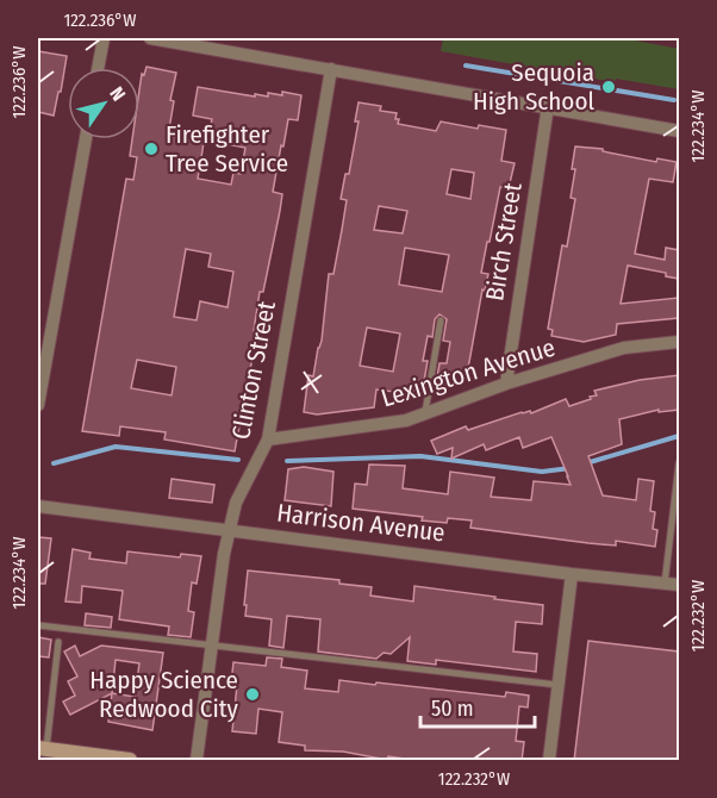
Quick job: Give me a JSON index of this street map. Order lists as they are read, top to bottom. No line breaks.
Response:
{"streets":{"street":["Birch Street","Clinton Street","Lexington Avenue","Harrison Avenue"]},"crossings":[["Birch Street","Lexington Avenue"],["Clinton Street","Lexington Avenue"],["Clinton Street","Harrison Avenue"]],"places":["Sequoia High School","Firefighter Tree Service","Happy Science Redwood City"],"scale_bar":"50 m","north":"top right","coordinates":["122.236°W","122.234°W","122.232°W"]}
